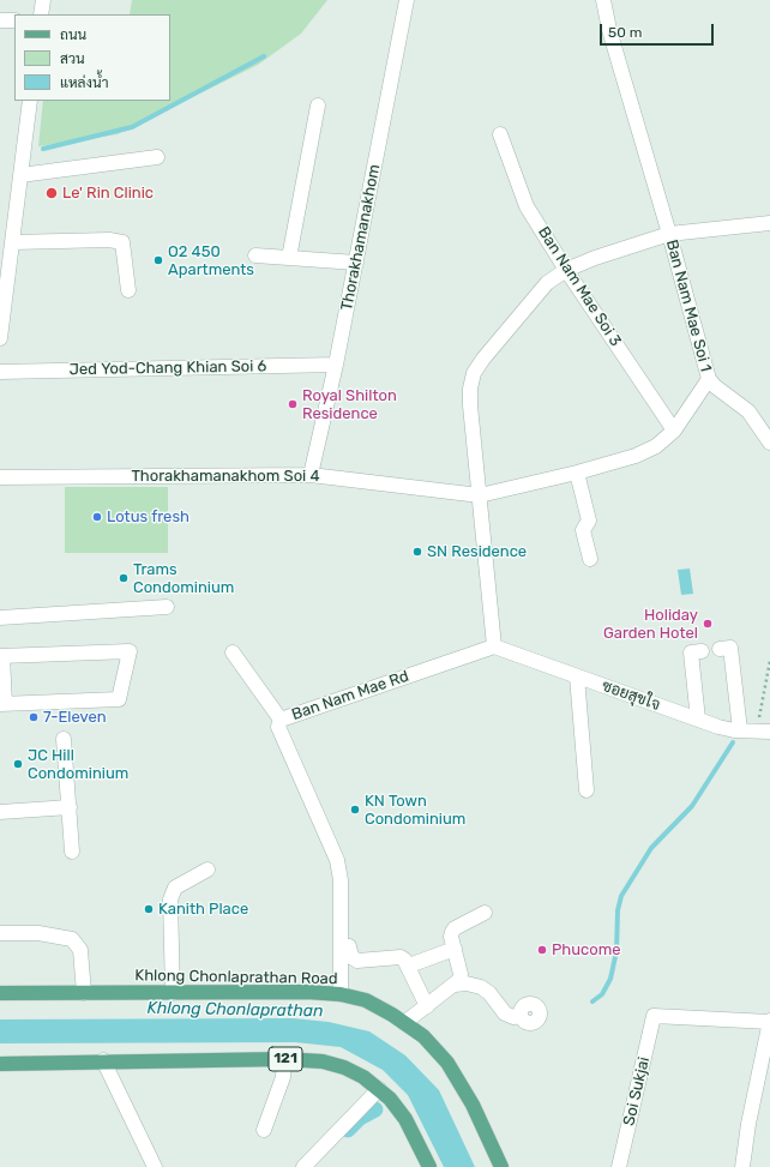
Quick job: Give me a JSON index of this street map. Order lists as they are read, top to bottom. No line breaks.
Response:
{"streets":{"main road":["Khlong Chonlaprathan Road","121"],"street":["Thorakhamanakhom","Ban Nam Mae Soi 3","Ban Nam Mae Soi 1","Jed Yod-Chang Khian Soi 6","Thorakhamanakhom Soi 4","Ban Nam Mae Rd","ซอยสุขใจ","Soi Sukjai"]},"crossings":[["Thorakhamanakhom","Jed Yod-Chang Khian Soi 6"],["Thorakhamanakhom","Thorakhamanakhom Soi 4"],["Ban Nam Mae Soi 3","Ban Nam Mae Soi 1"],["Ban Nam Mae Soi 1","Thorakhamanakhom Soi 4"],["Ban Nam Mae Rd","ซอยสุขใจ"],["Ban Nam Mae Rd","Khlong Chonlaprathan Road"]],"water":["Khlong Chonlaprathan"],"places":["Le' Rin Clinic","O2 450 Apartments","Royal Shilton Residence","Lotus fresh","SN Residence","Trams Condominium","Holiday Garden Hotel","7-Eleven","JC Hill Condominium","KN Town Condominium","Kanith Place","Phucome"],"legend":["ถนน","สวน","แหล่งน้ำ"],"scale_bar":"50 m"}
